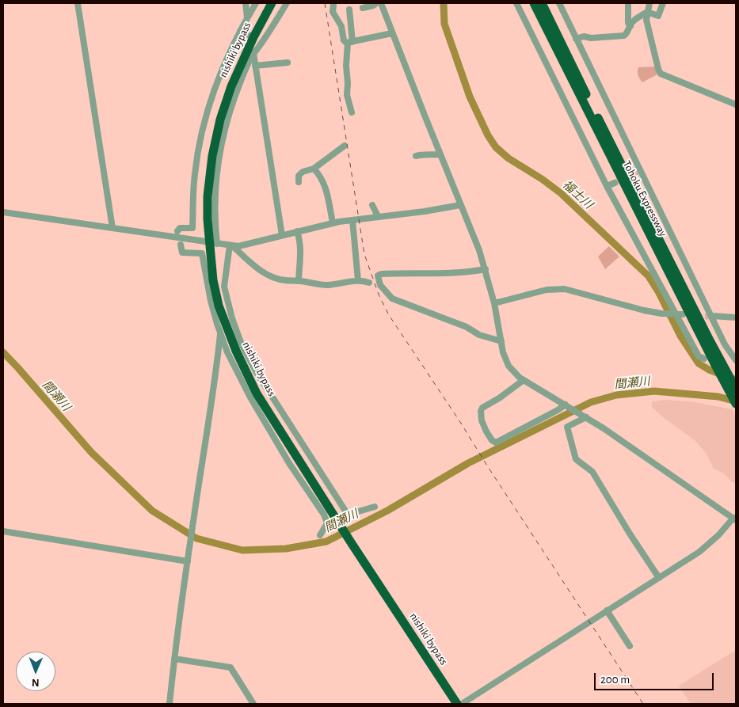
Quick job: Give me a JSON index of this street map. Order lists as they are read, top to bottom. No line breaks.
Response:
{"streets":{"highway":["nishiki bypass","Tohoku Expressway"]},"water":["福士川","間瀬川"],"scale_bar":"200 m","north":"bottom"}
